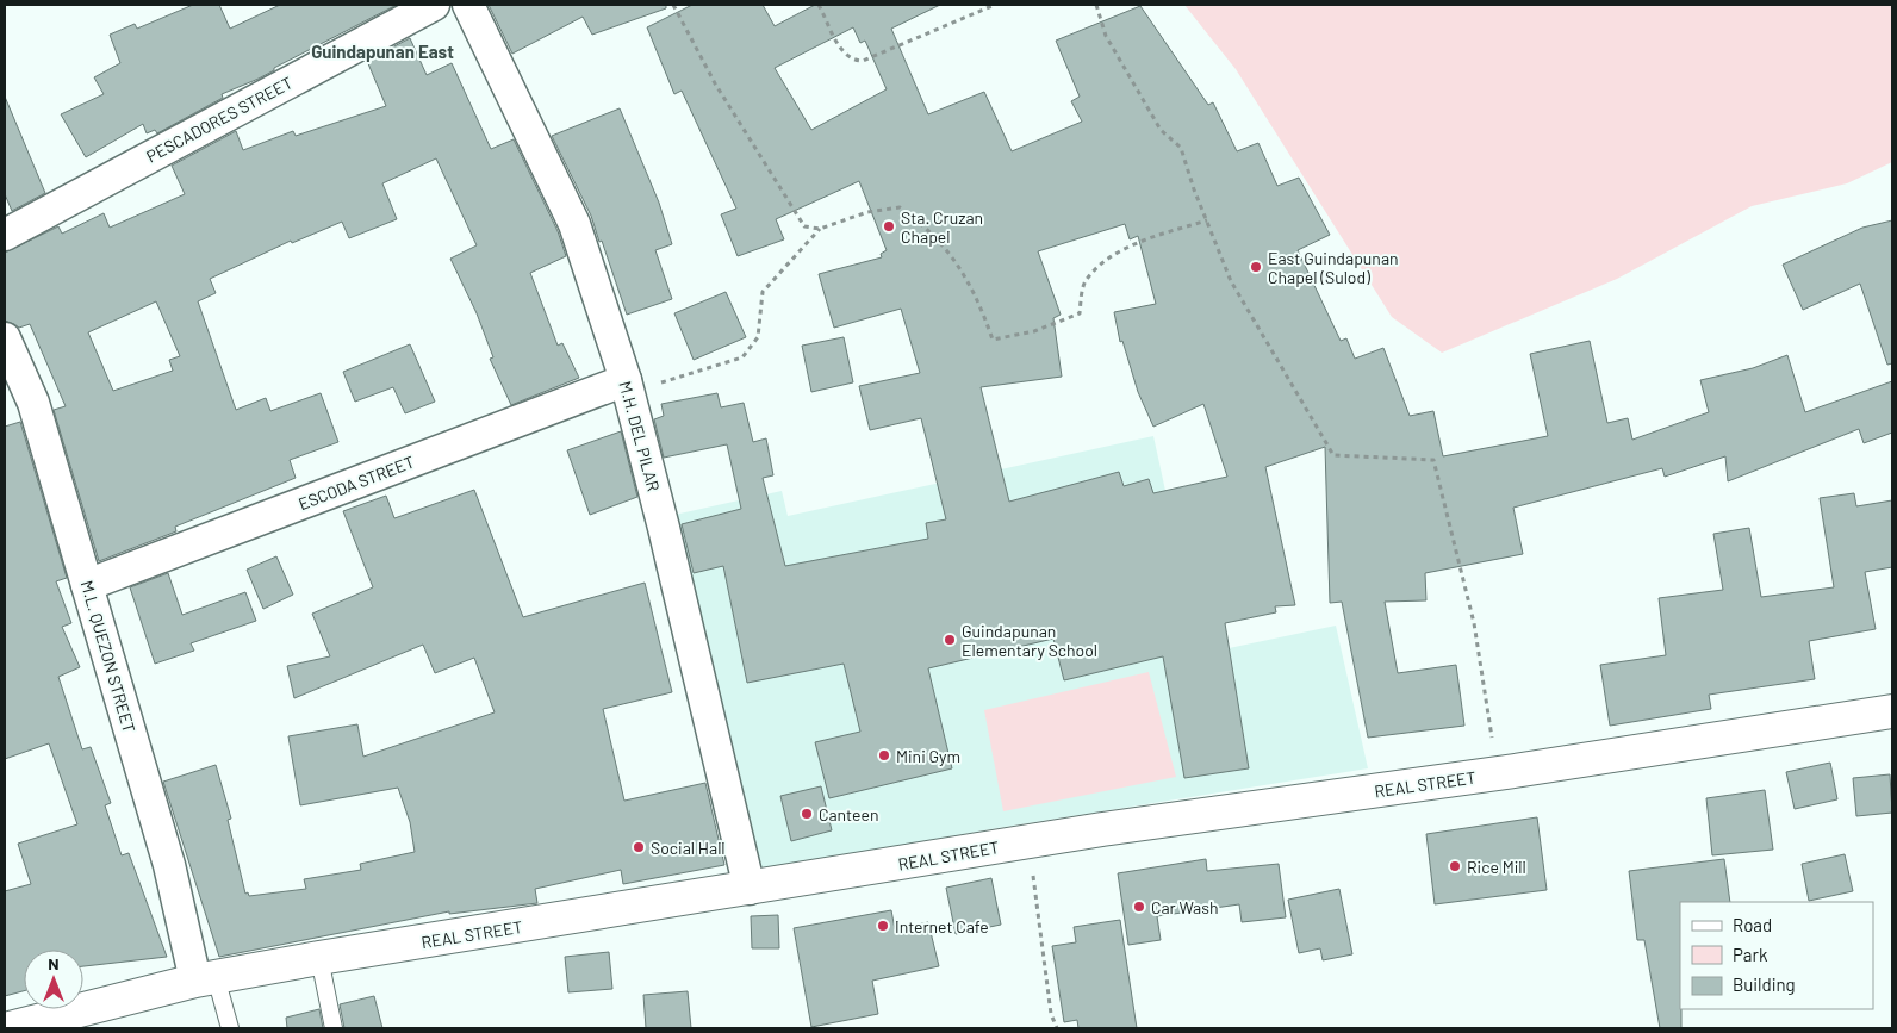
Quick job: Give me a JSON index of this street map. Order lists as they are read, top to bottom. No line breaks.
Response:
{"streets":{"main road":["REAL STREET"],"street":["PESCADORES STREET","M.H. DEL PILAR","ESCODA STREET","M.L. QUEZON STREET"]},"crossings":[["M.H. DEL PILAR","ESCODA STREET"],["M.H. DEL PILAR","REAL STREET"],["ESCODA STREET","M.L. QUEZON STREET"],["M.L. QUEZON STREET","REAL STREET"]],"districts":["Guindapunan East"],"places":["Sta. Cruzan Chapel","East Guindapunan Chapel (Sulod)","Guindapunan Elementary School","Mini Gym","Canteen","Social Hall","Rice Mill","Car Wash","Internet Cafe"],"legend":["Road","Park","Building"],"north":"top"}
